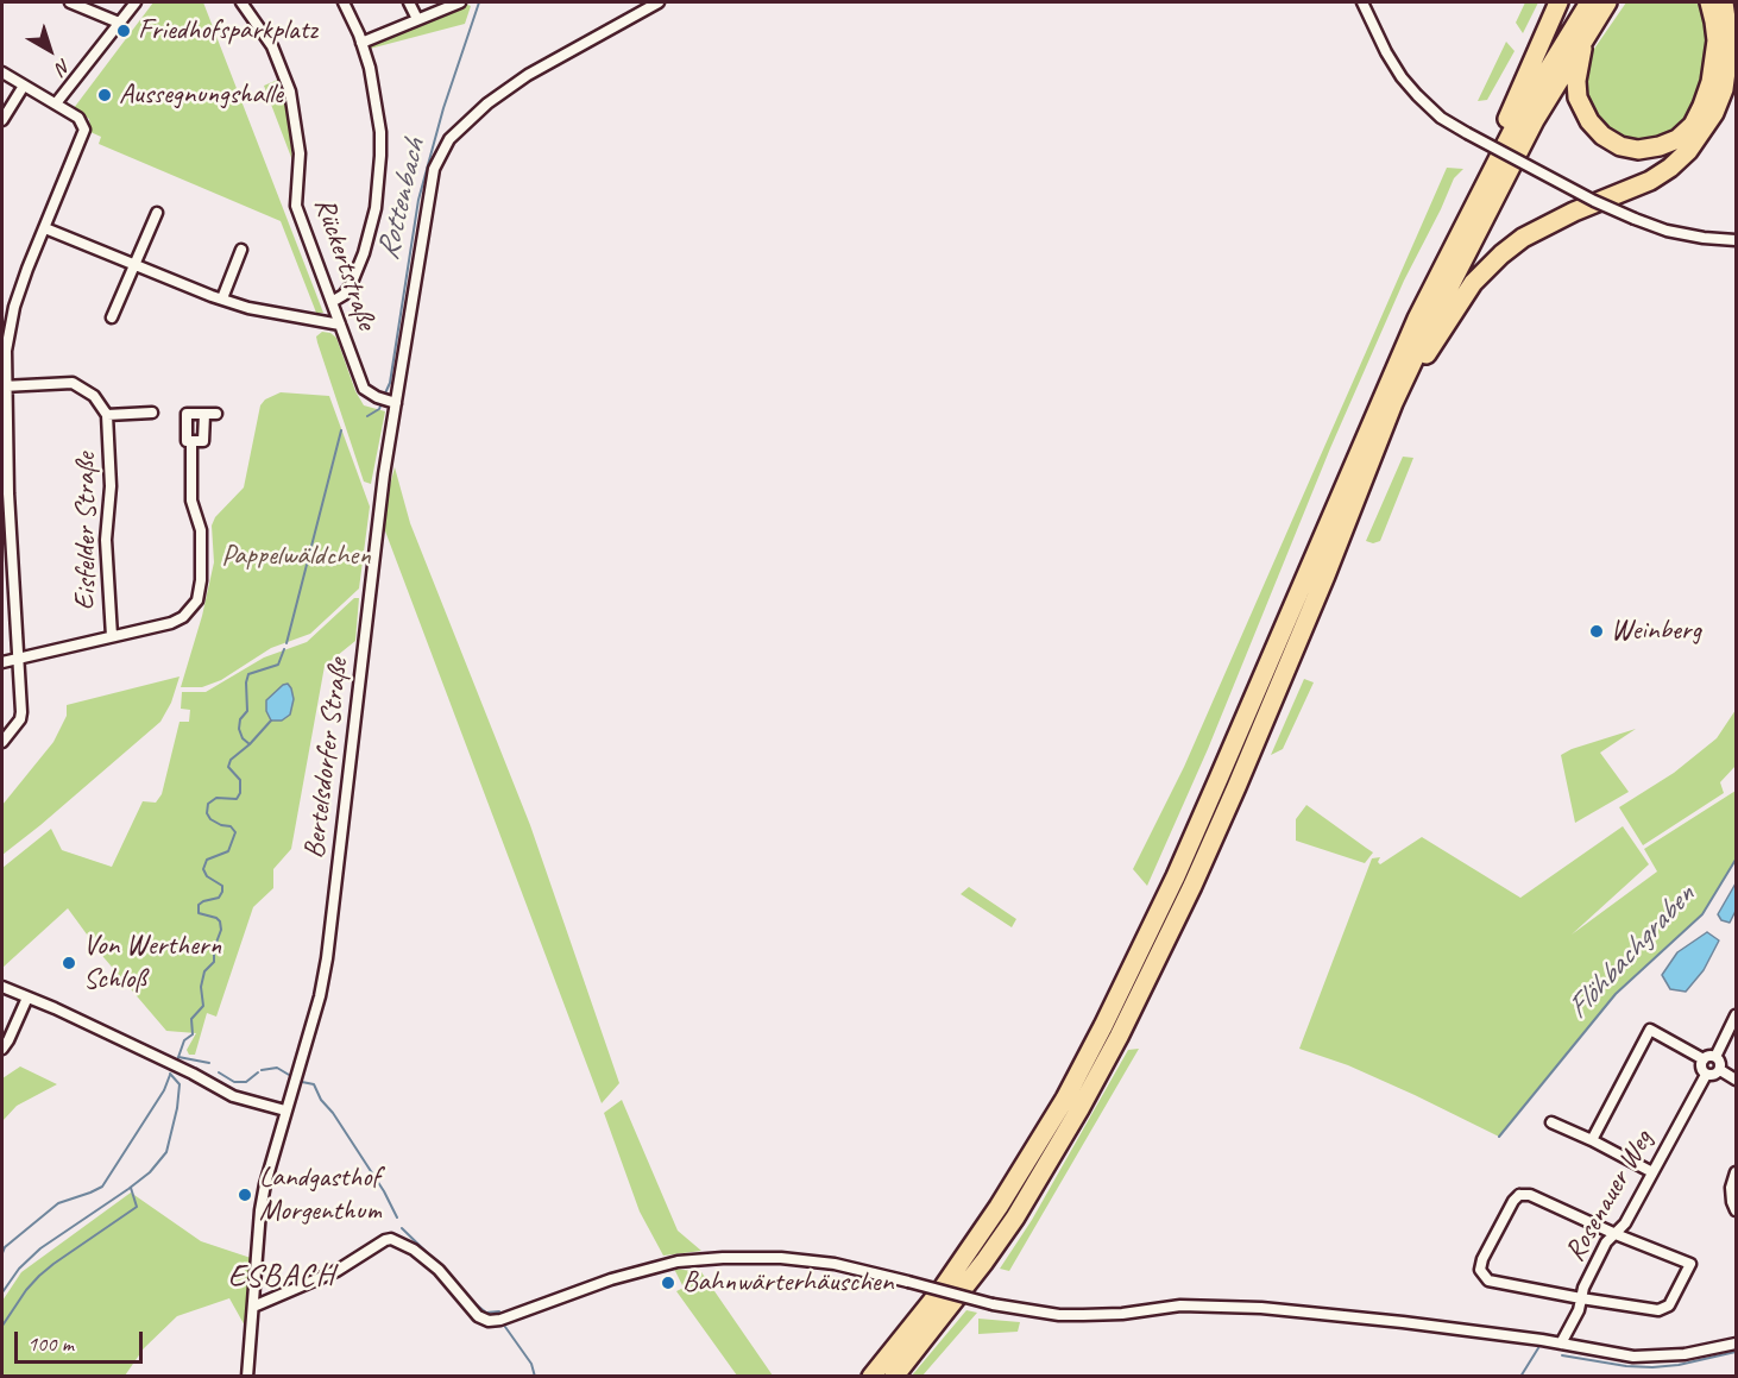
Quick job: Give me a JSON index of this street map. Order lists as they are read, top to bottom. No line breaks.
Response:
{"streets":{"street":["Rückertstraße","Eisfelder Straße","Bertelsdorfer Straße","Rosenauer Weg"]},"crossings":[["Rückertstraße","Bertelsdorfer Straße"]],"districts":["ESBACH"],"water":["Rottenbach","Flöhbachgraben"],"parks":["Pappelwäldchen"],"places":["Friedhofsparkplatz","Aussegnungshalle","Weinberg","Von Werthern Schloß","Landgasthof Morgenthum","Bahnwärterhäuschen"],"scale_bar":"100 m","north":"bottom right"}
